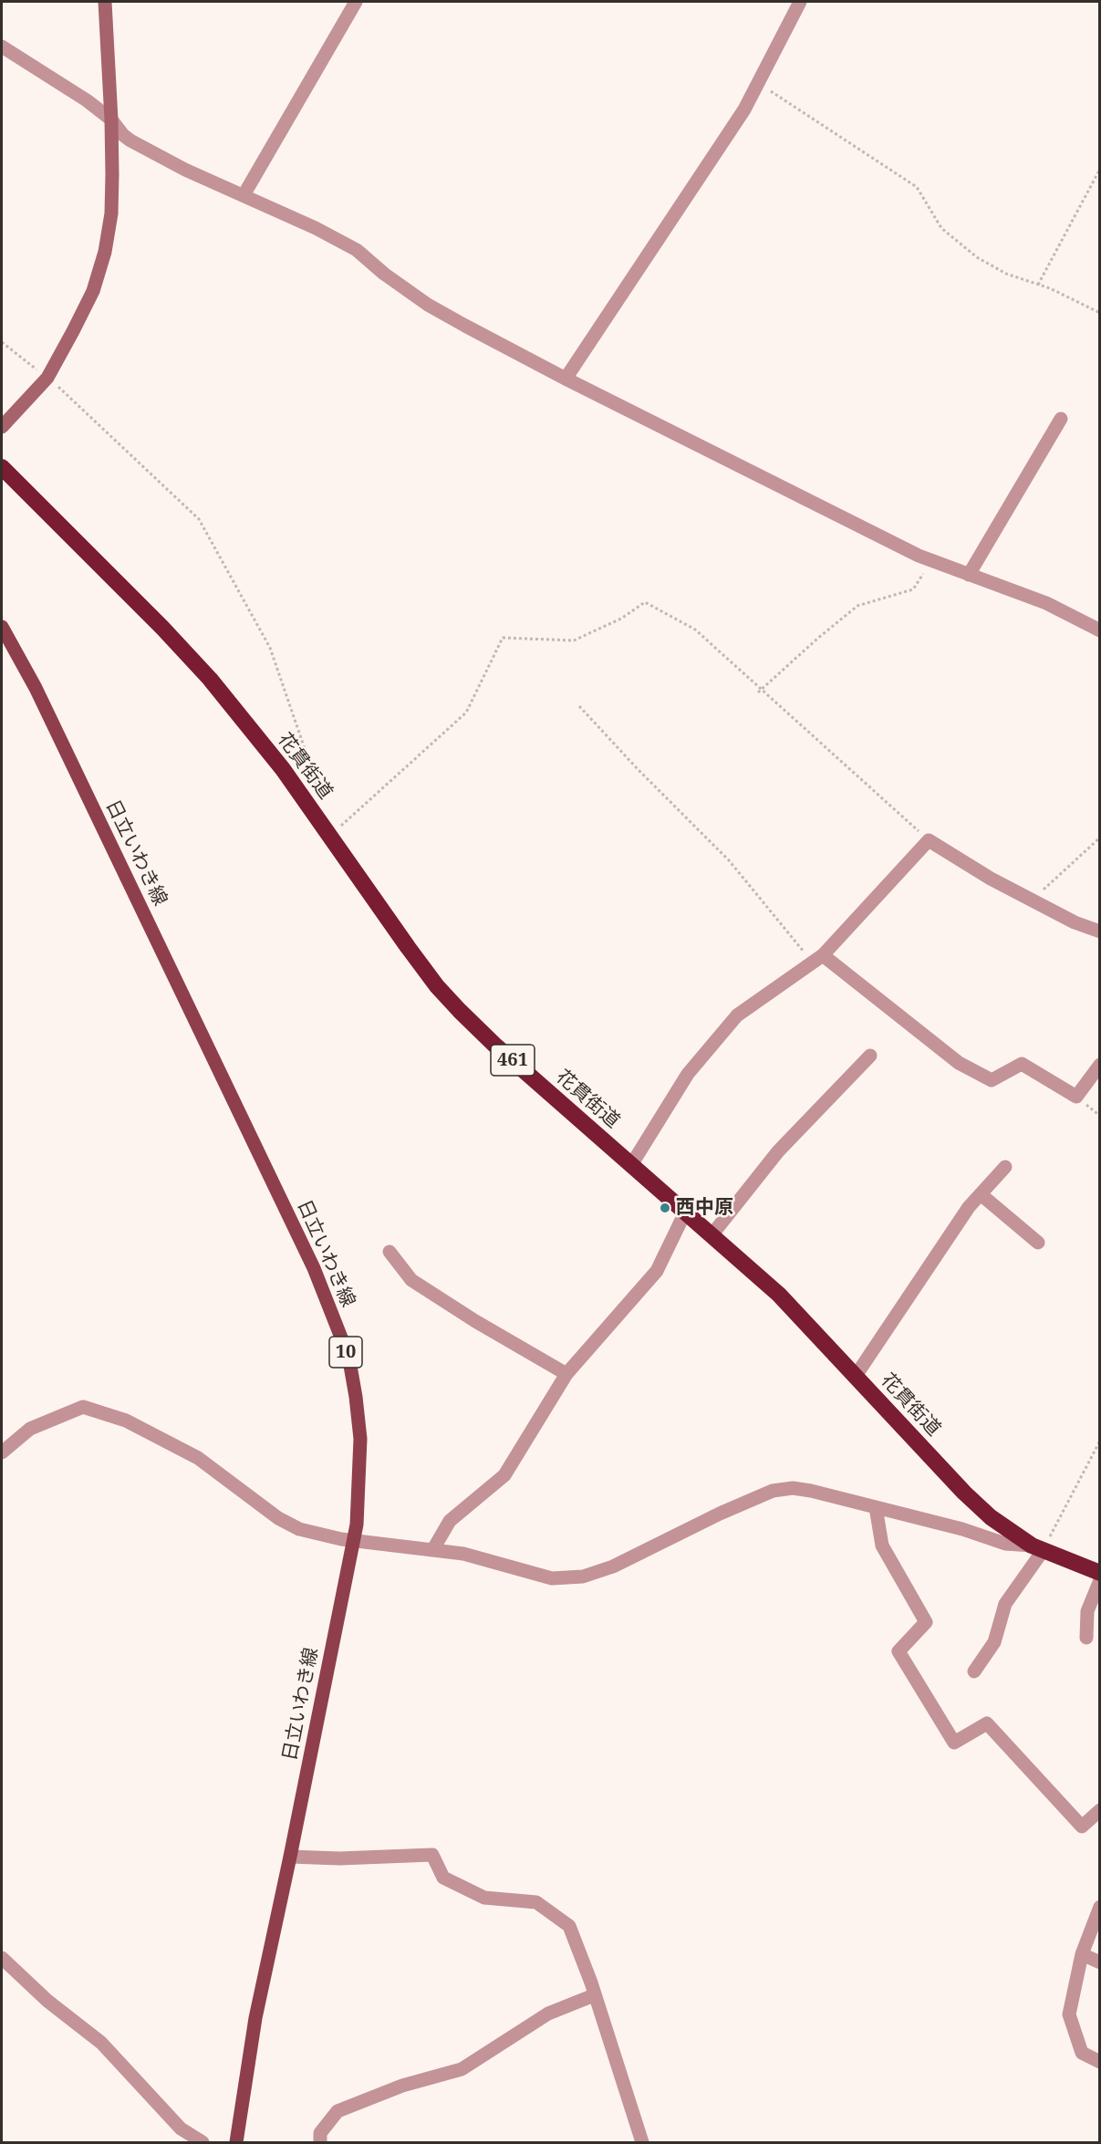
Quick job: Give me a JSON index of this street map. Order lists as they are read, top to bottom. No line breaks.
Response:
{"streets":{"highway":["花貫街道","461"],"main road":["日立いわき線","10"]},"places":["西中原"]}
